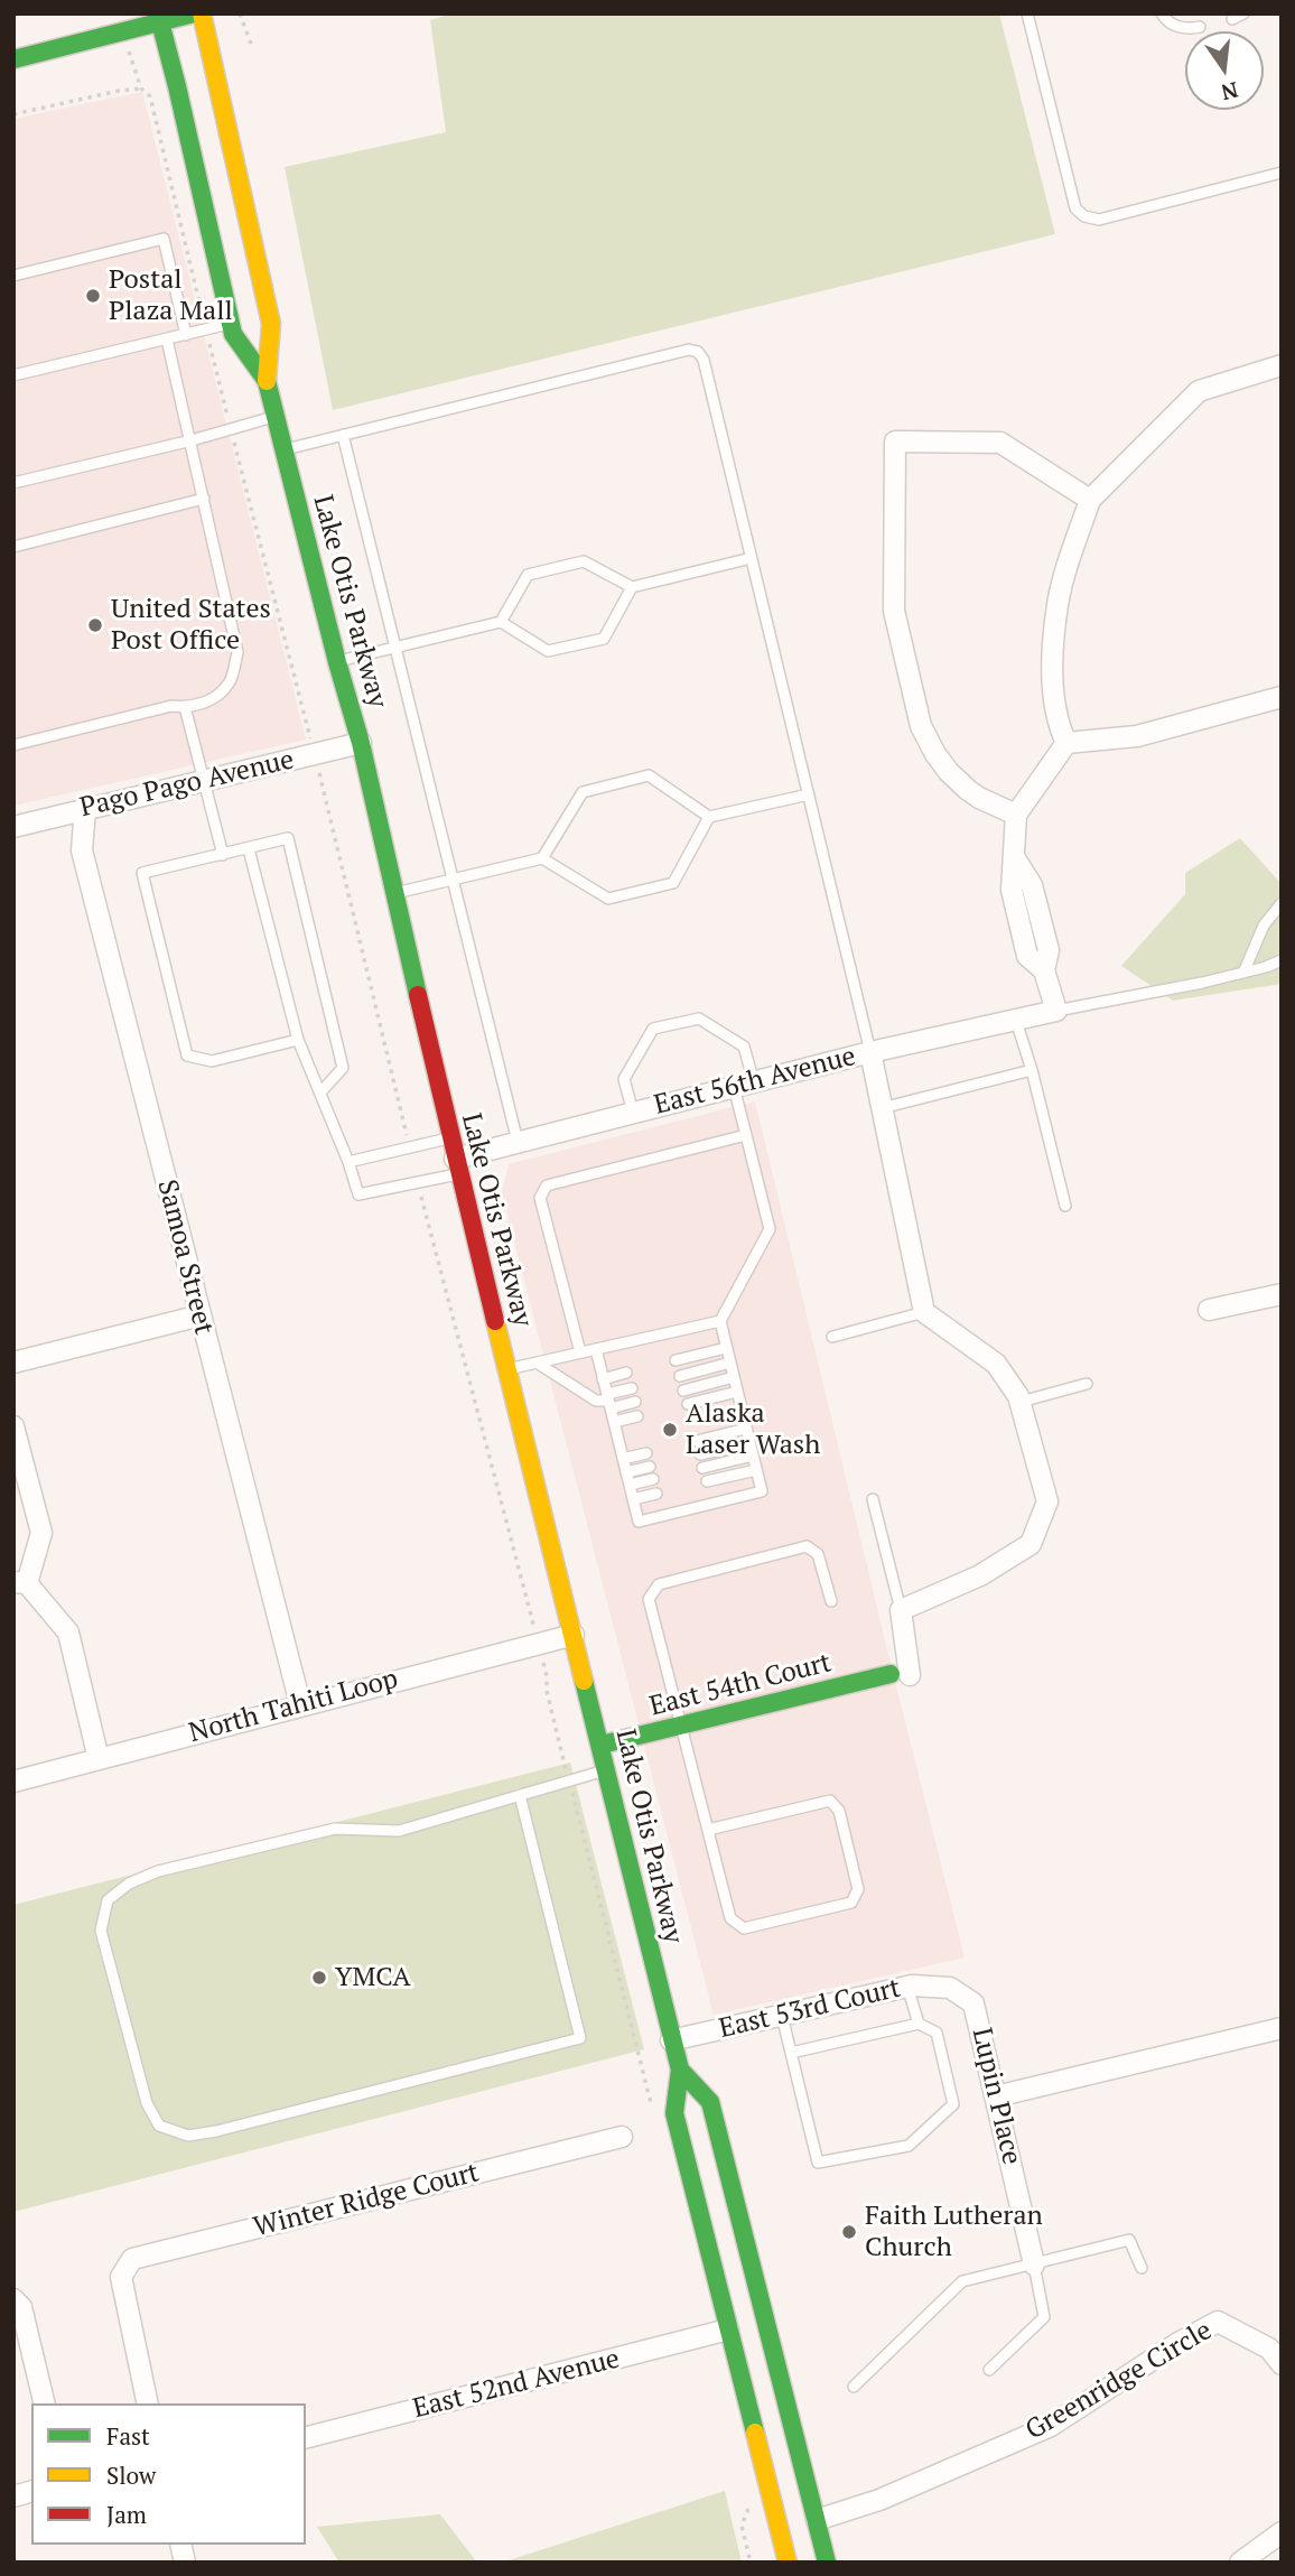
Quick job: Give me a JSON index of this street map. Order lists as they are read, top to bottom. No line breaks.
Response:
{"streets":{"main road":["Lake Otis Parkway","East 54th Court"],"street":["Pago Pago Avenue","East 56th Avenue","Samoa Street","North Tahiti Loop","East 53rd Court","Lupin Place","Winter Ridge Court","Greenridge Circle","East 52nd Avenue"]},"crossings":[["Lake Otis Parkway","Pago Pago Avenue"],["Lake Otis Parkway","East 56th Avenue"],["Lake Otis Parkway","East 54th Court"],["Lake Otis Parkway","North Tahiti Loop"],["Lake Otis Parkway","East 53rd Court"],["Lake Otis Parkway","Greenridge Circle"],["Lake Otis Parkway","East 52nd Avenue"],["Pago Pago Avenue","Samoa Street"],["Samoa Street","North Tahiti Loop"],["East 53rd Court","Lupin Place"]],"places":["Postal Plaza Mall","United States Post Office","Alaska Laser Wash","YMCA","Faith Lutheran Church"],"legend":["Fast","Slow","Jam"],"north":"bottom"}
